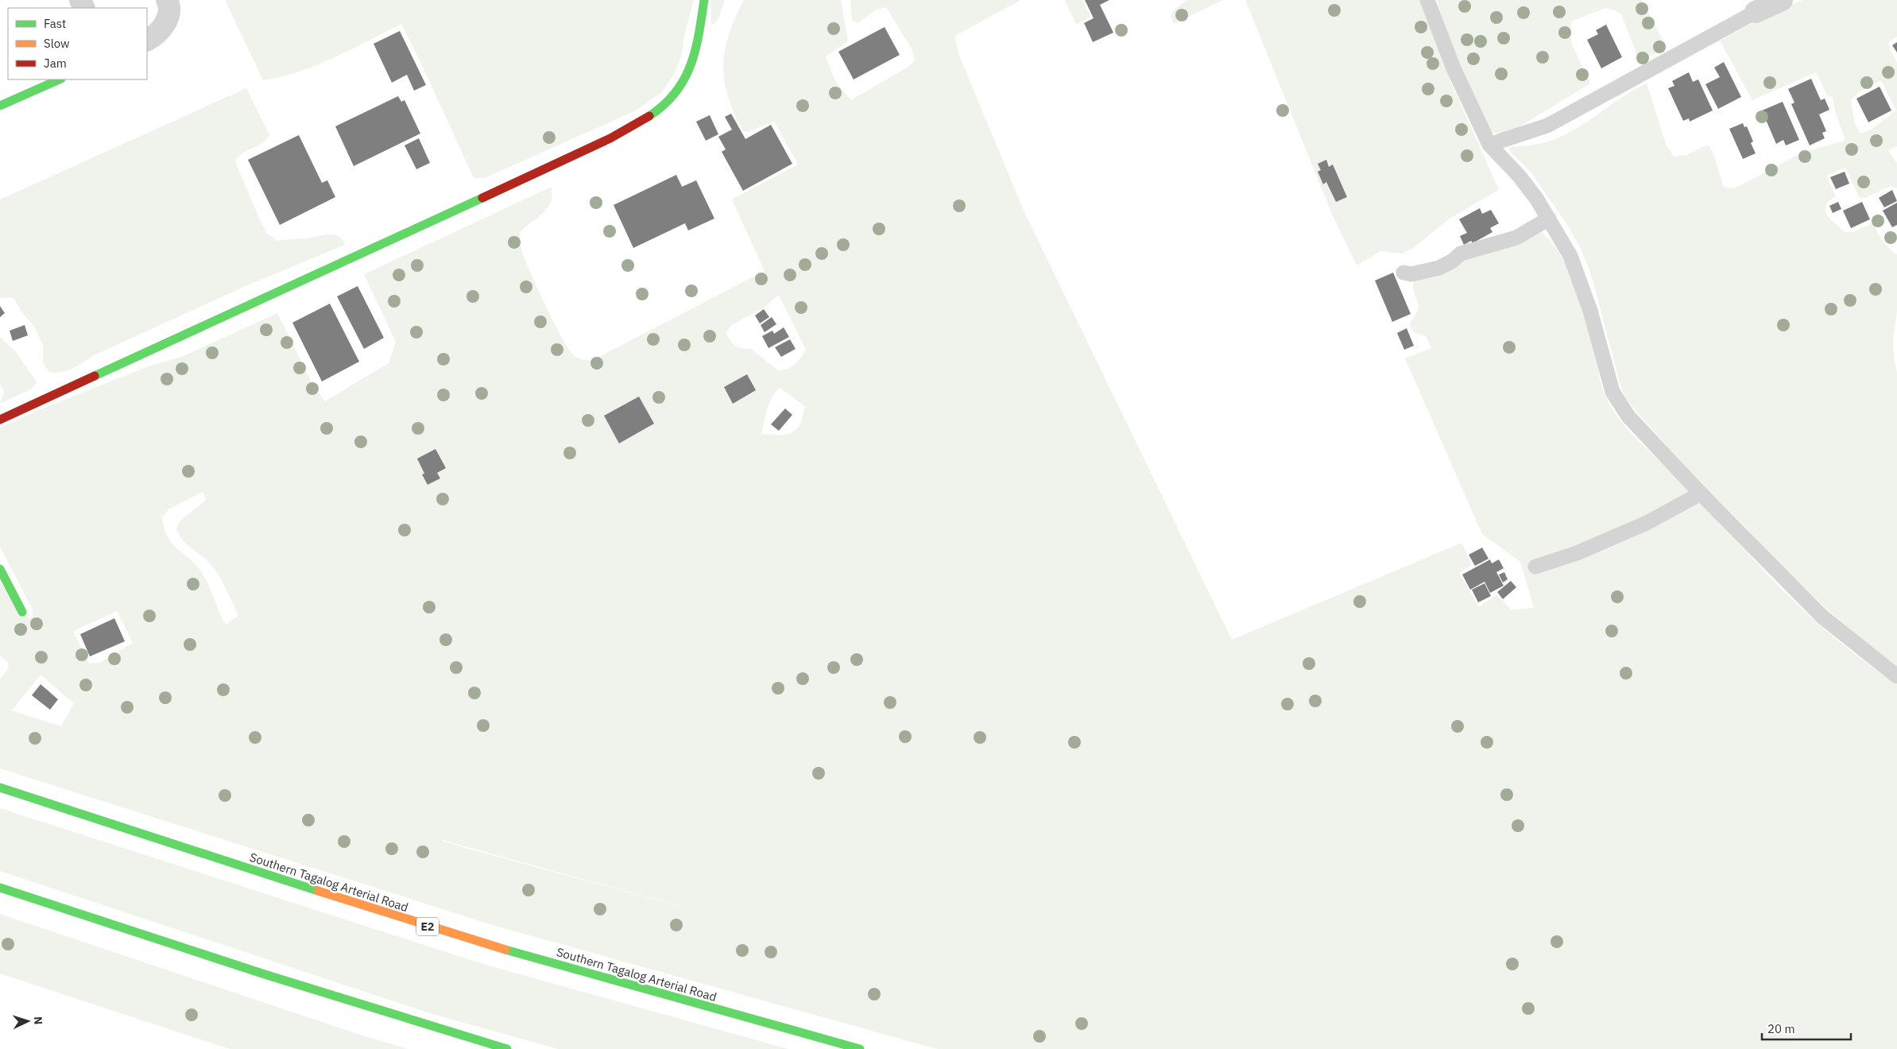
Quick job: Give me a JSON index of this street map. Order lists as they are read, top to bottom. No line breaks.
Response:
{"streets":{"main road":["Southern Tagalog Arterial Road","E2"]},"legend":["Fast","Slow","Jam"],"scale_bar":"20 m","north":"right"}
